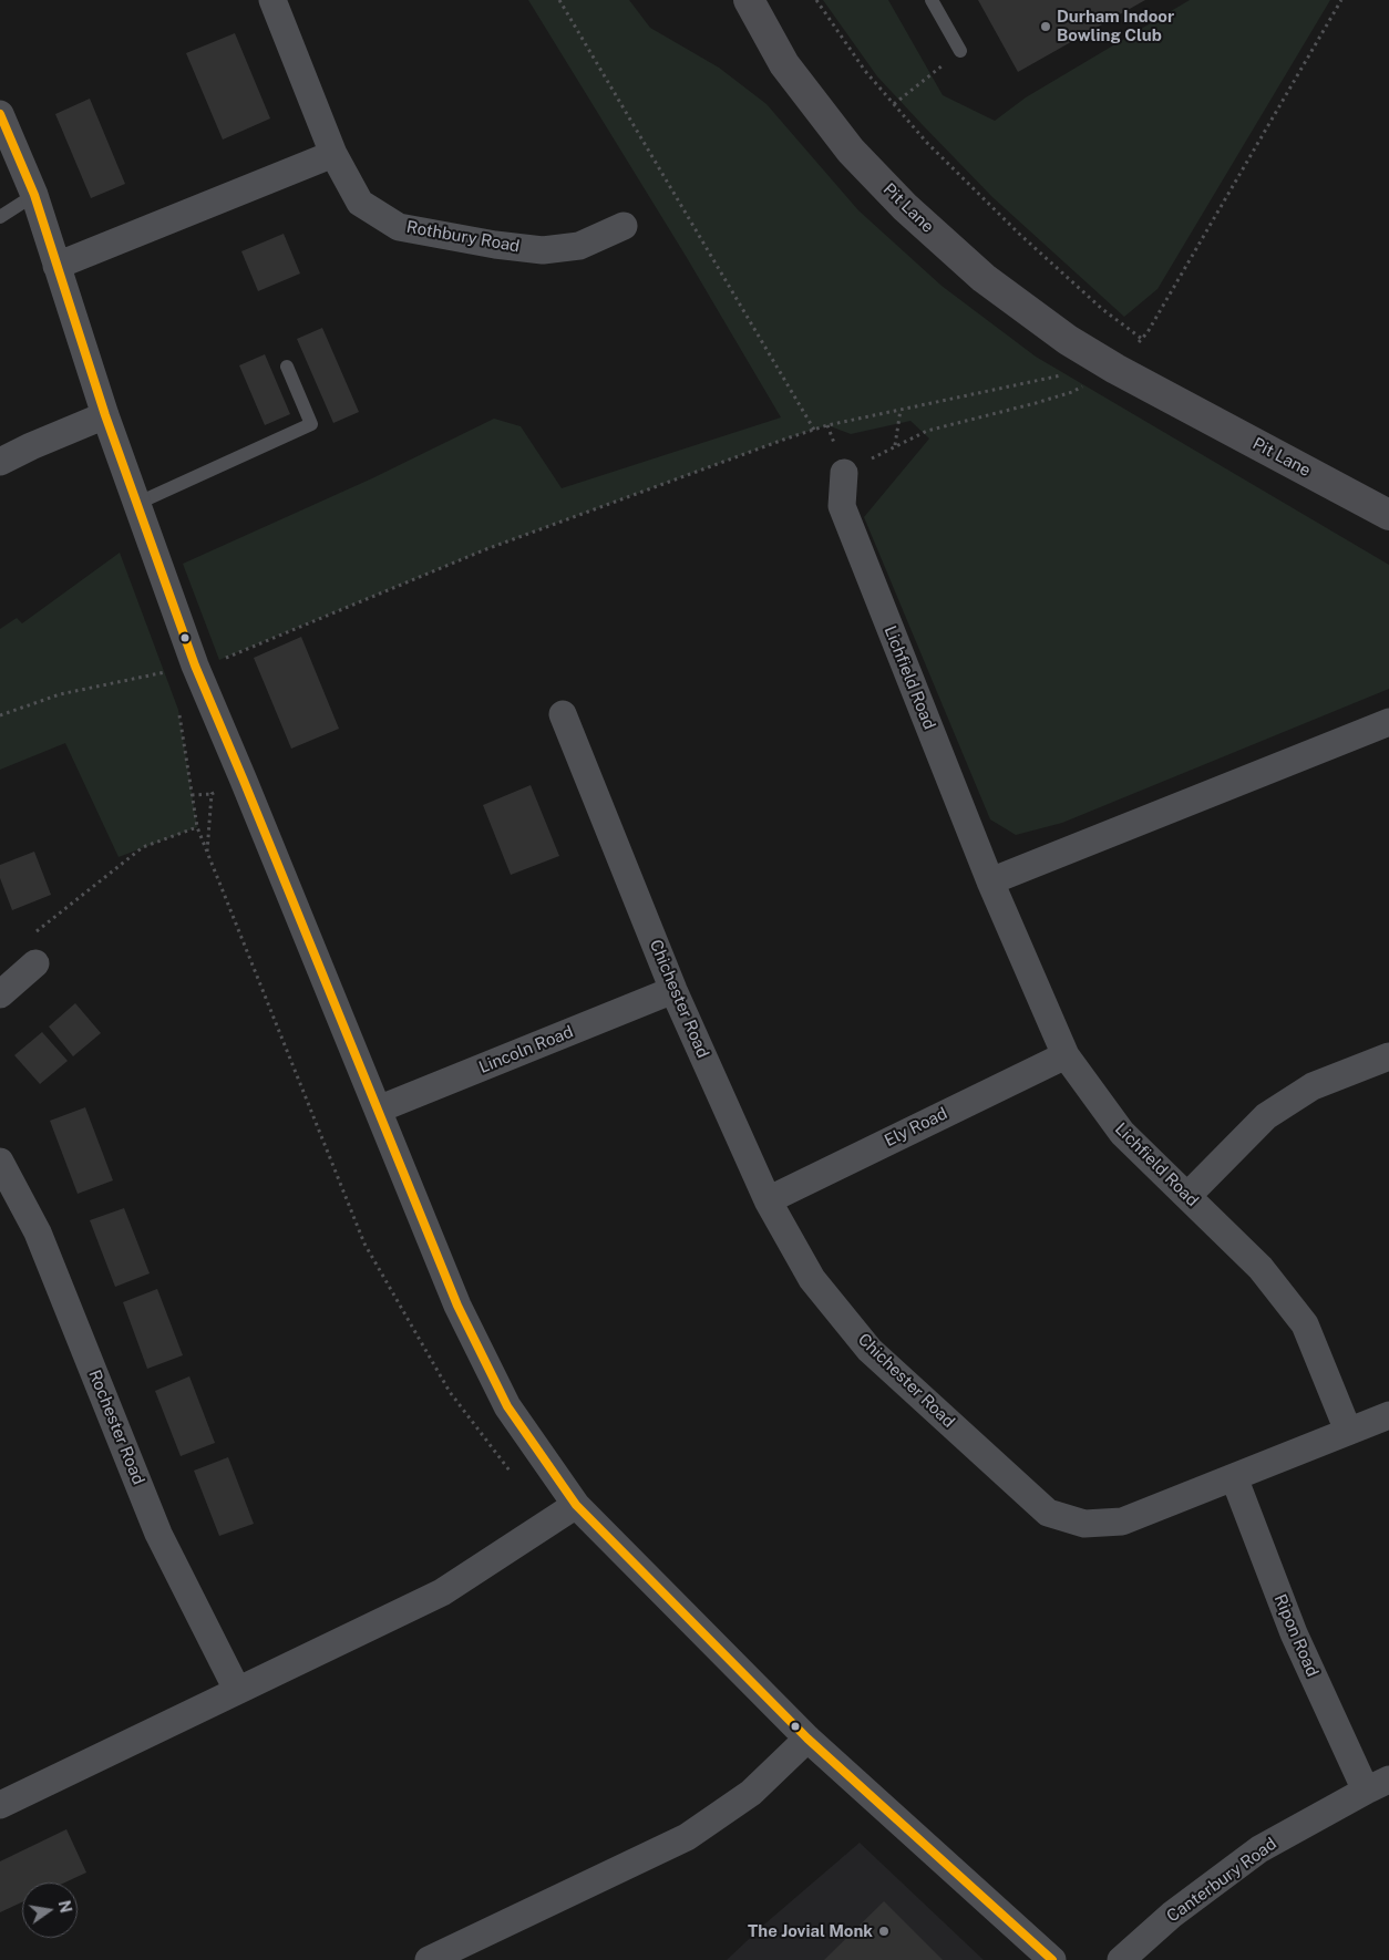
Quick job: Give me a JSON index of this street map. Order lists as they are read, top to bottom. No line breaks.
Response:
{"streets":{"street":["Pit Lane","Rothbury Road","Lichfield Road","Chichester Road","Lincoln Road","Ely Road","Rochester Road","Ripon Road","Canterbury Road"]},"crossings":[["Lichfield Road","Chichester Road"],["Lichfield Road","Ely Road"],["Chichester Road","Lincoln Road"],["Chichester Road","Ely Road"],["Chichester Road","Ripon Road"],["Ripon Road","Canterbury Road"]],"places":["Durham Indoor Bowling Club","The Jovial Monk"],"north":"right"}
